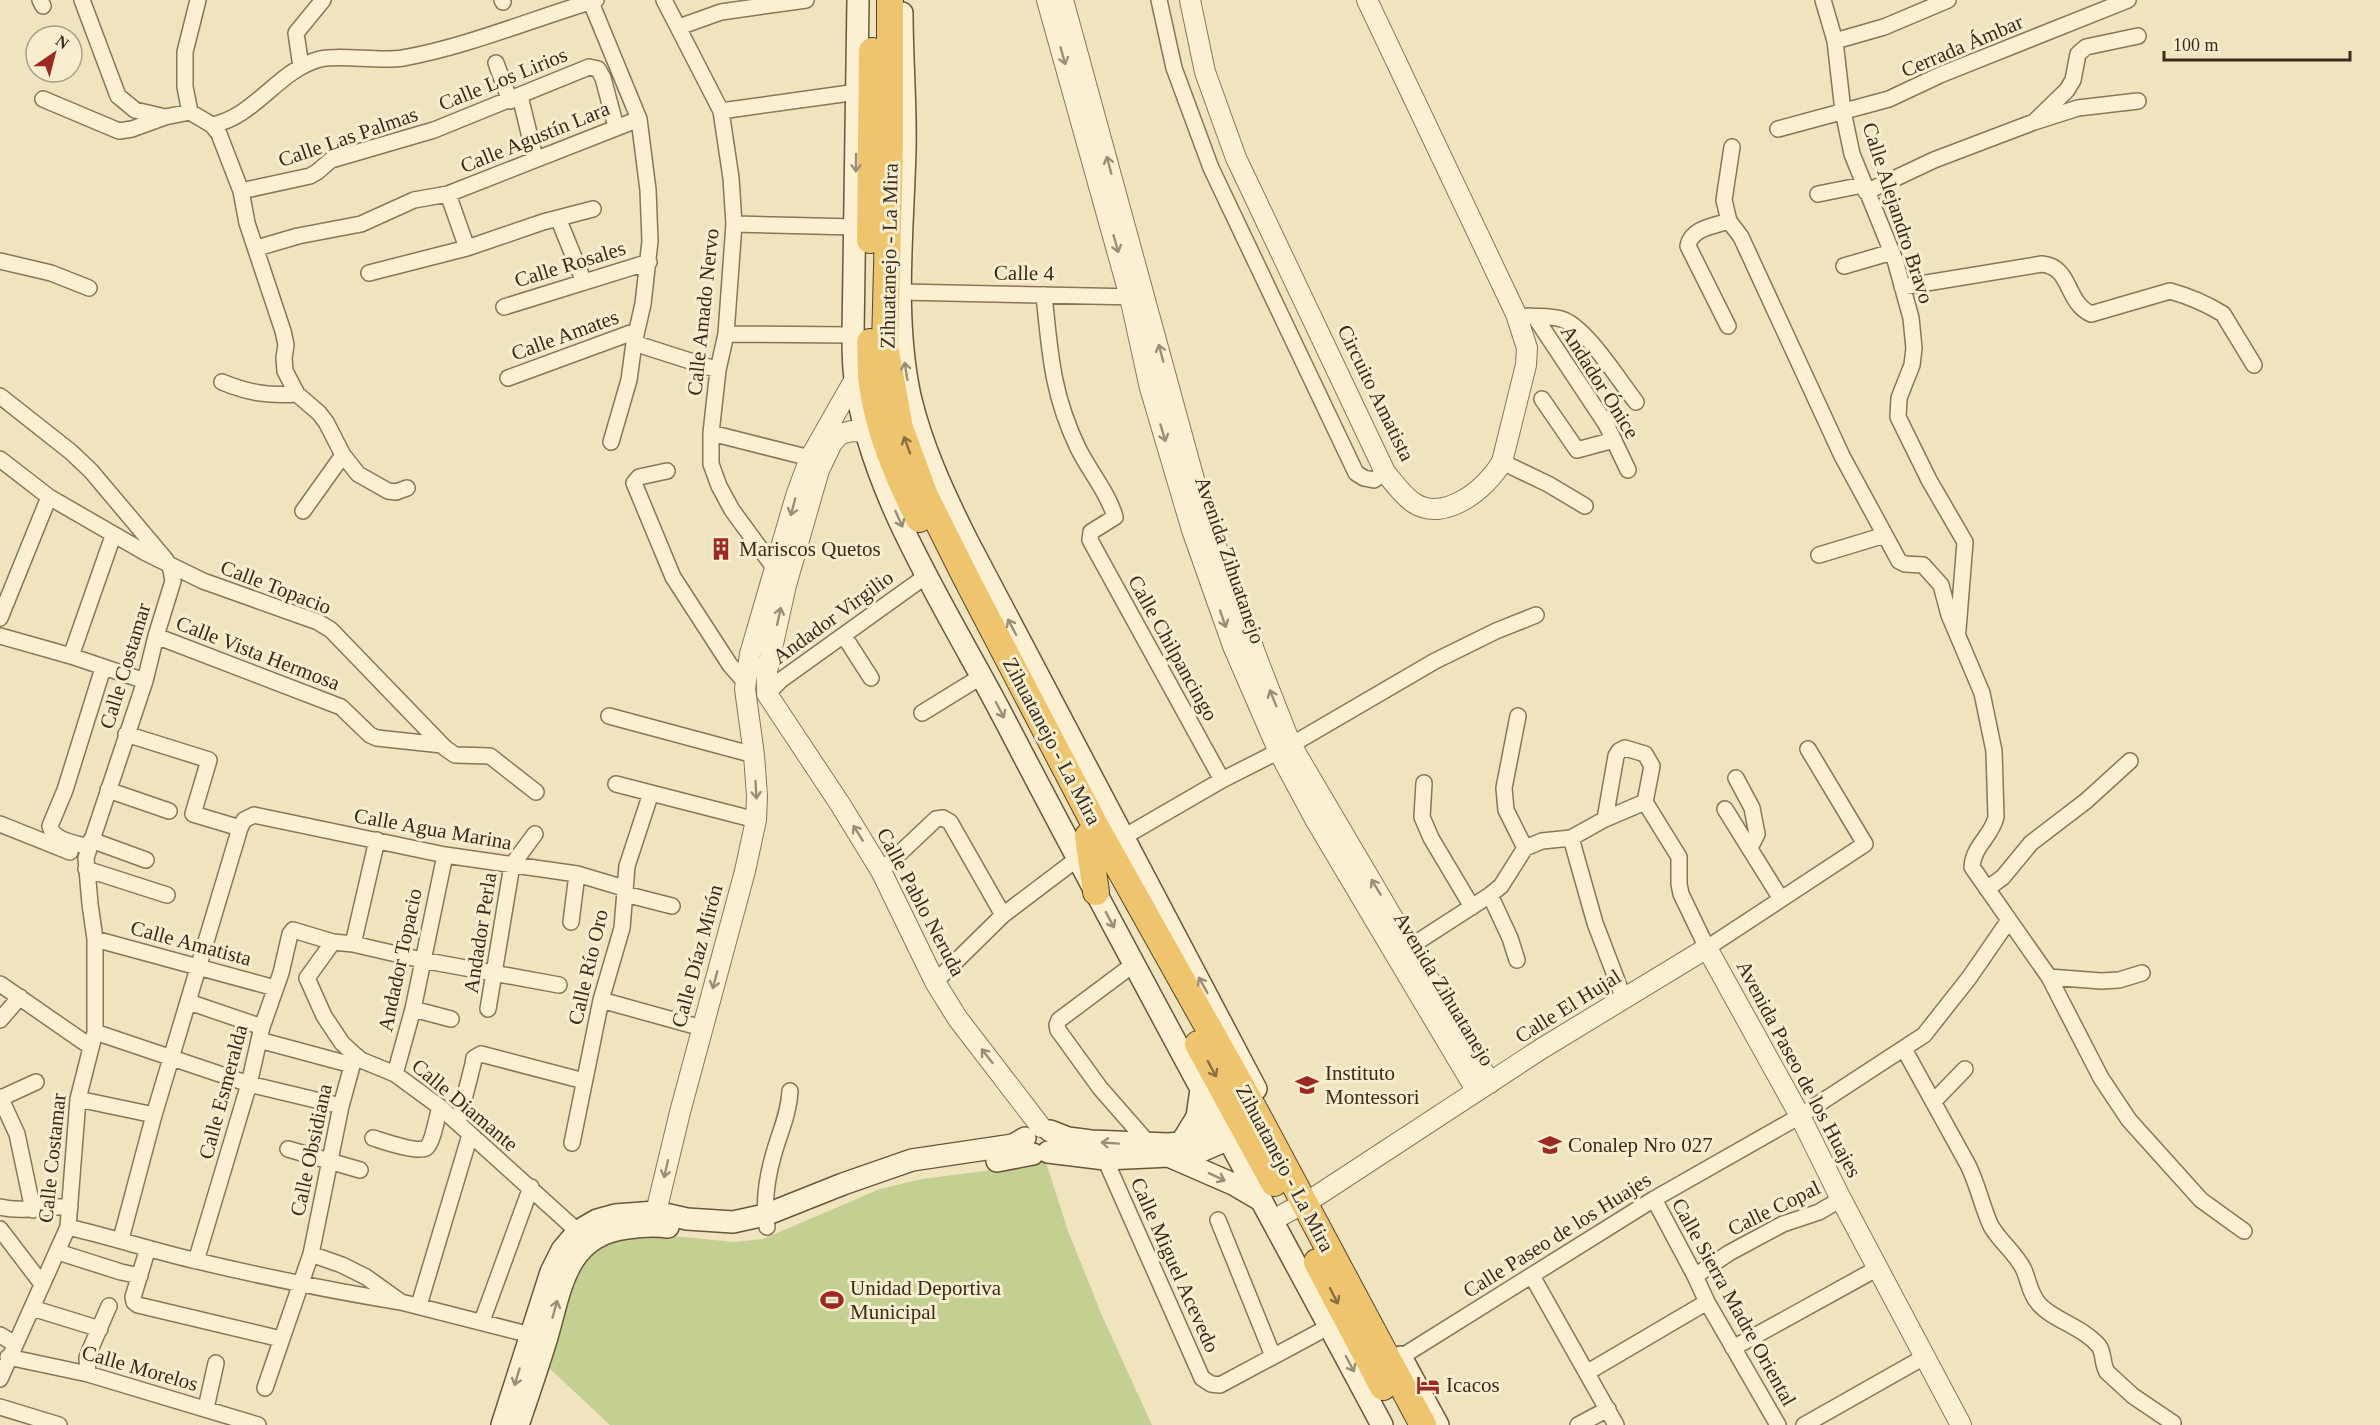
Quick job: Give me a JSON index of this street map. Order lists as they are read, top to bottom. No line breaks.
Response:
{"streets":{"highway":["Zihuatanejo - La Mira"],"street":["Cerrada Ámbar","Calle Los Lirios","Calle Las Palmas","Calle Agustín Lara","Calle Alejandro Bravo","Calle Rosales","Calle 4","Calle Amado Nervo","Calle Amates","Andador Ónice","Circuito Amatista","Avenida Zihuatanejo","Calle Topacio","Andador Virgilio","Calle Chilpancingo","Calle Vista Hermosa","Calle Costamar","Calle Agua Marina","Calle Pablo Neruda","Andador Perla","Calle Amatista","Calle Díaz Mirón","Andador Topacio","Calle Río Oro","Calle El Hujal","Avenida Paseo de los Huajes","Calle Esmeralda","Calle Diamante","Calle Obsidiana","Calle Copal","Calle Paseo de los Huajes","Calle Miguel Acevedo","Calle Sierra Madre Oriental","Calle Morelos"]},"crossings":[["Cerrada Ámbar","Calle Alejandro Bravo"],["Calle Los Lirios","Calle Las Palmas"],["Calle Los Lirios","Calle Agustín Lara"],["Zihuatanejo - La Mira","Calle El Hujal"],["Calle 4","Avenida Zihuatanejo"],["Calle 4","Calle Chilpancingo"],["Calle Amado Nervo","Calle Amates"],["Calle Amado Nervo","Calle Díaz Mirón"],["Andador Ónice","Circuito Amatista"],["Avenida Zihuatanejo","Calle El Hujal"],["Calle Topacio","Calle Vista Hermosa"],["Calle Topacio","Calle Costamar"],["Andador Virgilio","Calle Pablo Neruda"],["Calle Vista Hermosa","Calle Costamar"],["Calle Costamar","Calle Amatista"],["Calle Costamar","Calle Morelos"],["Calle Agua Marina","Andador Perla"],["Calle Agua Marina","Andador Topacio"],["Calle Agua Marina","Calle Río Oro"],["Andador Perla","Calle Río Oro"],["Calle Amatista","Calle Esmeralda"],["Andador Topacio","Calle Río Oro"],["Andador Topacio","Calle Diamante"],["Calle Río Oro","Calle Esmeralda"],["Calle Río Oro","Calle Diamante"],["Calle El Hujal","Avenida Paseo de los Huajes"],["Avenida Paseo de los Huajes","Calle Copal"],["Avenida Paseo de los Huajes","Calle Paseo de los Huajes"],["Calle Esmeralda","Calle Diamante"],["Calle Diamante","Calle Obsidiana"],["Calle Copal","Calle Sierra Madre Oriental"],["Calle Paseo de los Huajes","Calle Sierra Madre Oriental"]],"one_way":["Calle Pablo Neruda"],"places":{"building":["Mariscos Quetos"],"school or university":["Instituto Montessori","Conalep Nro 027"],"sports":["Unidad Deportiva Municipal"],"hotel":["Icacos"]},"scale_bar":"100 m","north":"top right"}
